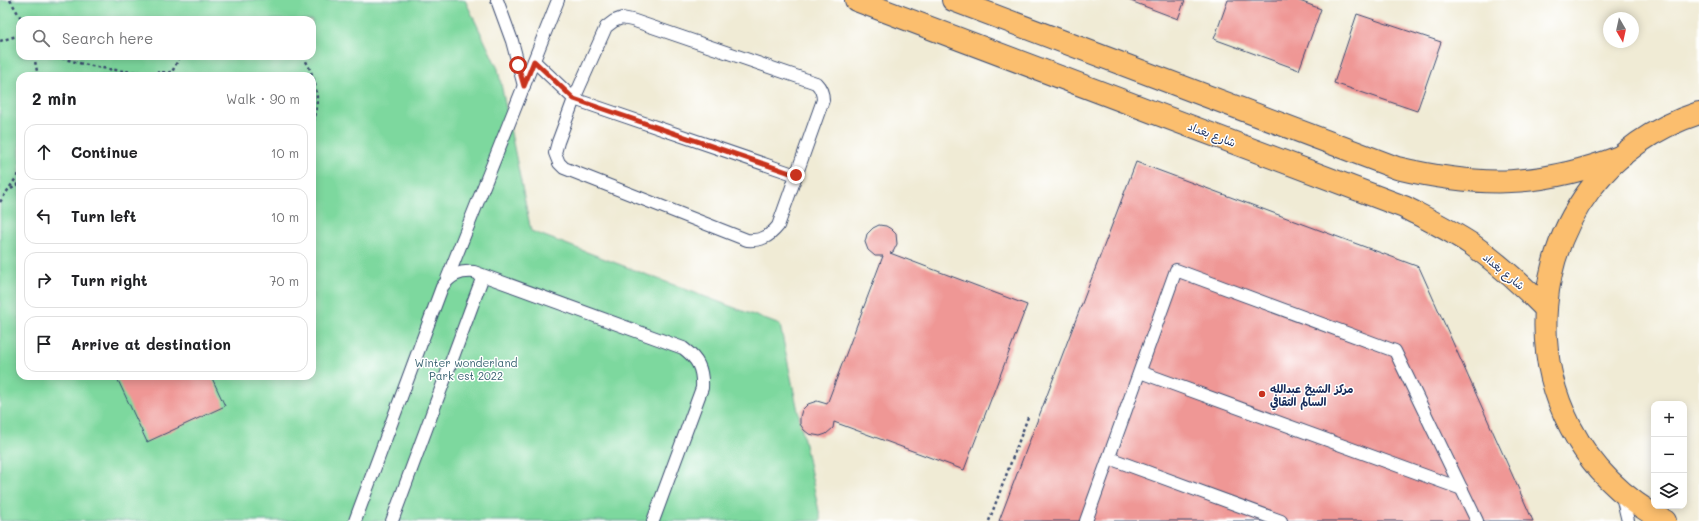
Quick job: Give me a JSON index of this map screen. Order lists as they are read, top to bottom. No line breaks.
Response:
{"streets":{"main road":["شارع بغداد"]},"parks":["Winter wonderland Park est 2022"],"places":["مركز الشيخ عبدالله السالم الثقافي"],"north":"bottom","page":{"search":"Search here","heading":["2 min","Walk · 90 m"],"list":[["Continue","10 m"],["Turn left","10 m"],["Turn right","70 m"],"Arrive at destination"],"map_buttons":["+","−"]}}
